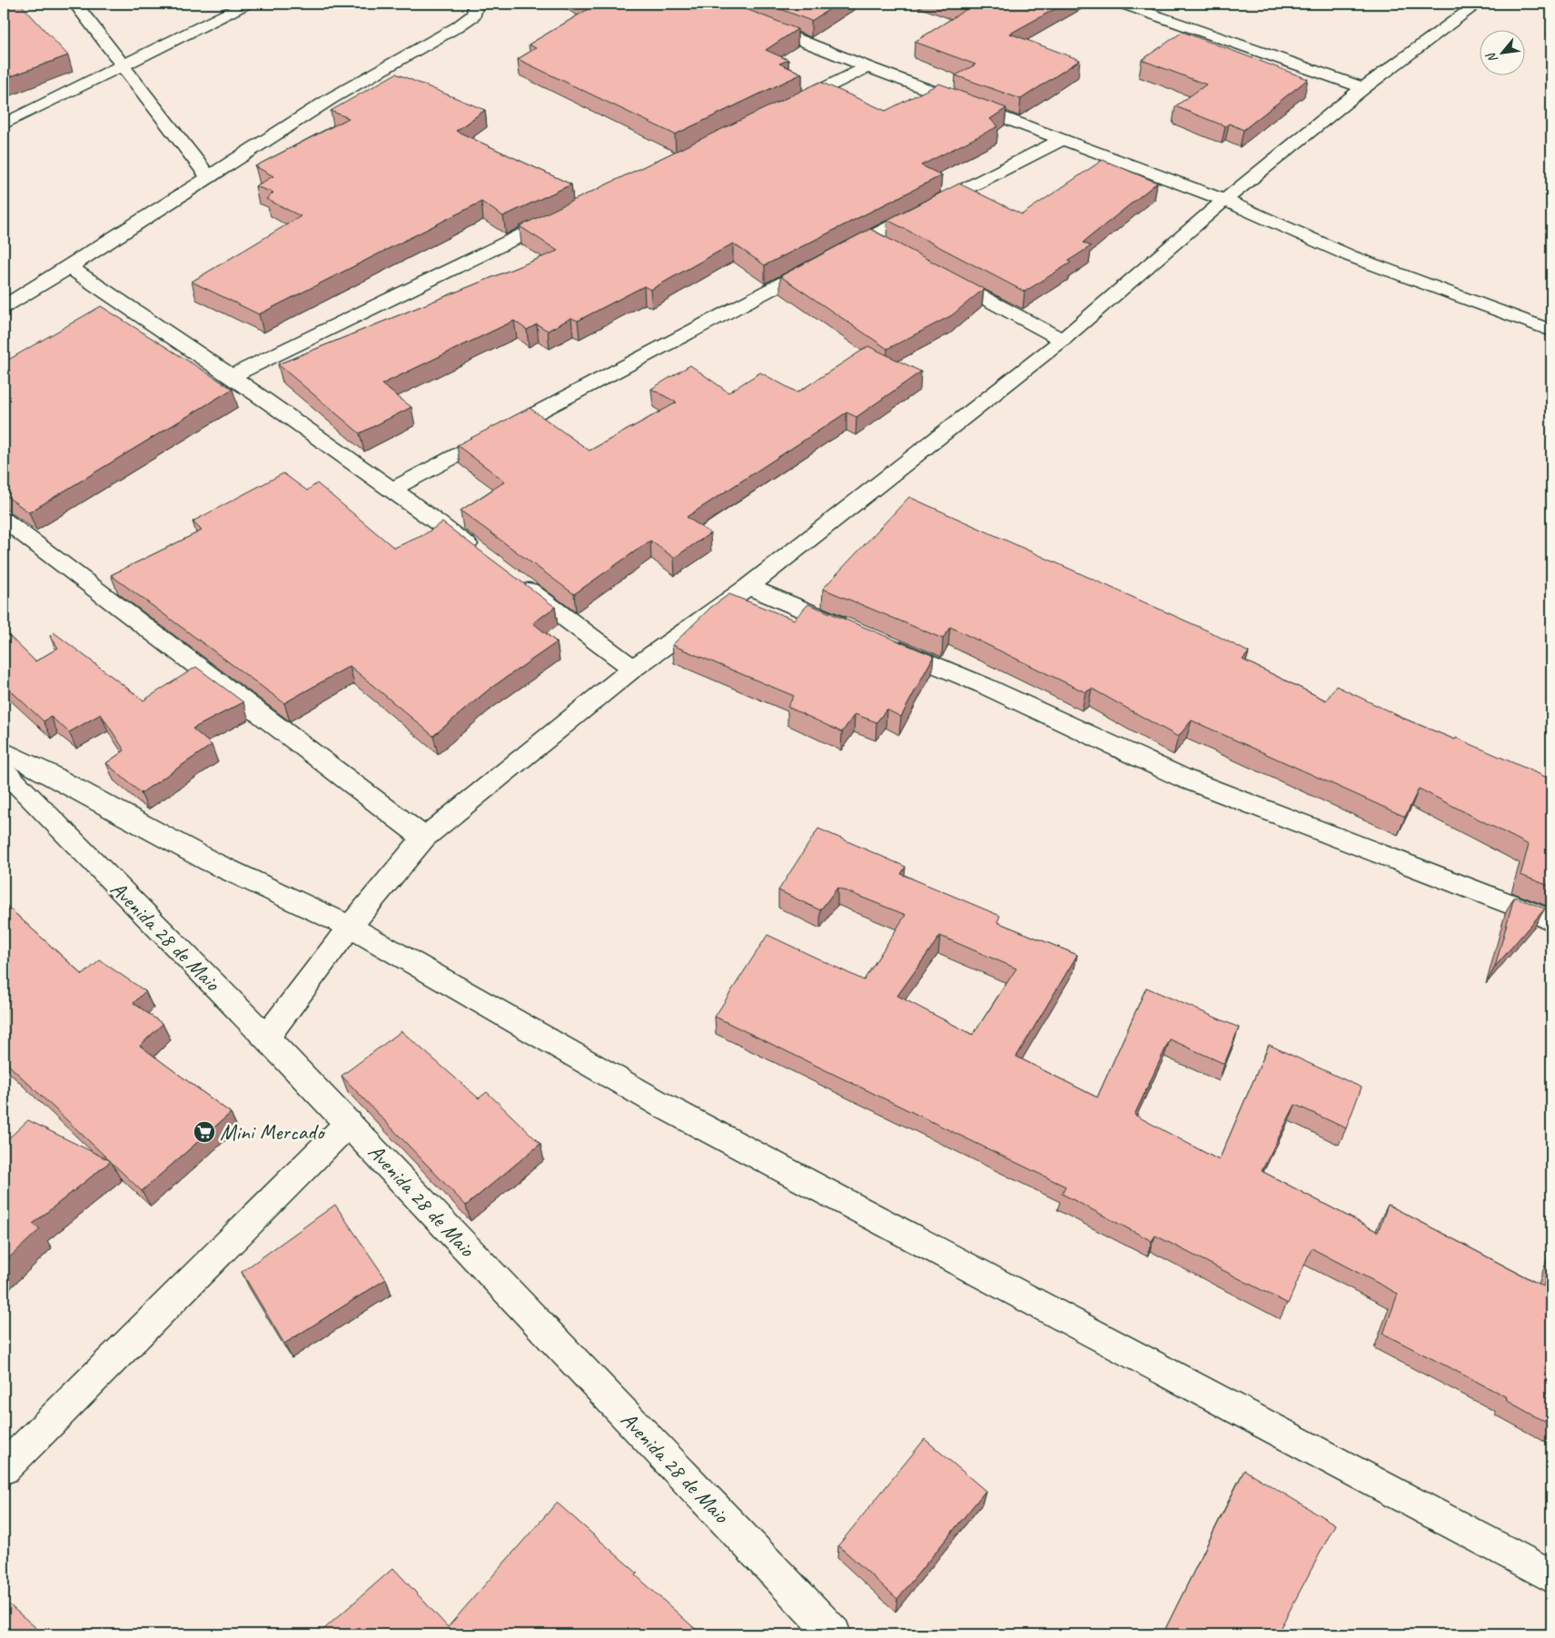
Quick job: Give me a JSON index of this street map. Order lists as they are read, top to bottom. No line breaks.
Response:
{"streets":{"street":["Avenida 28 de Maio"]},"places":{"supermarket":["Mini Mercado"]},"north":"bottom left"}
